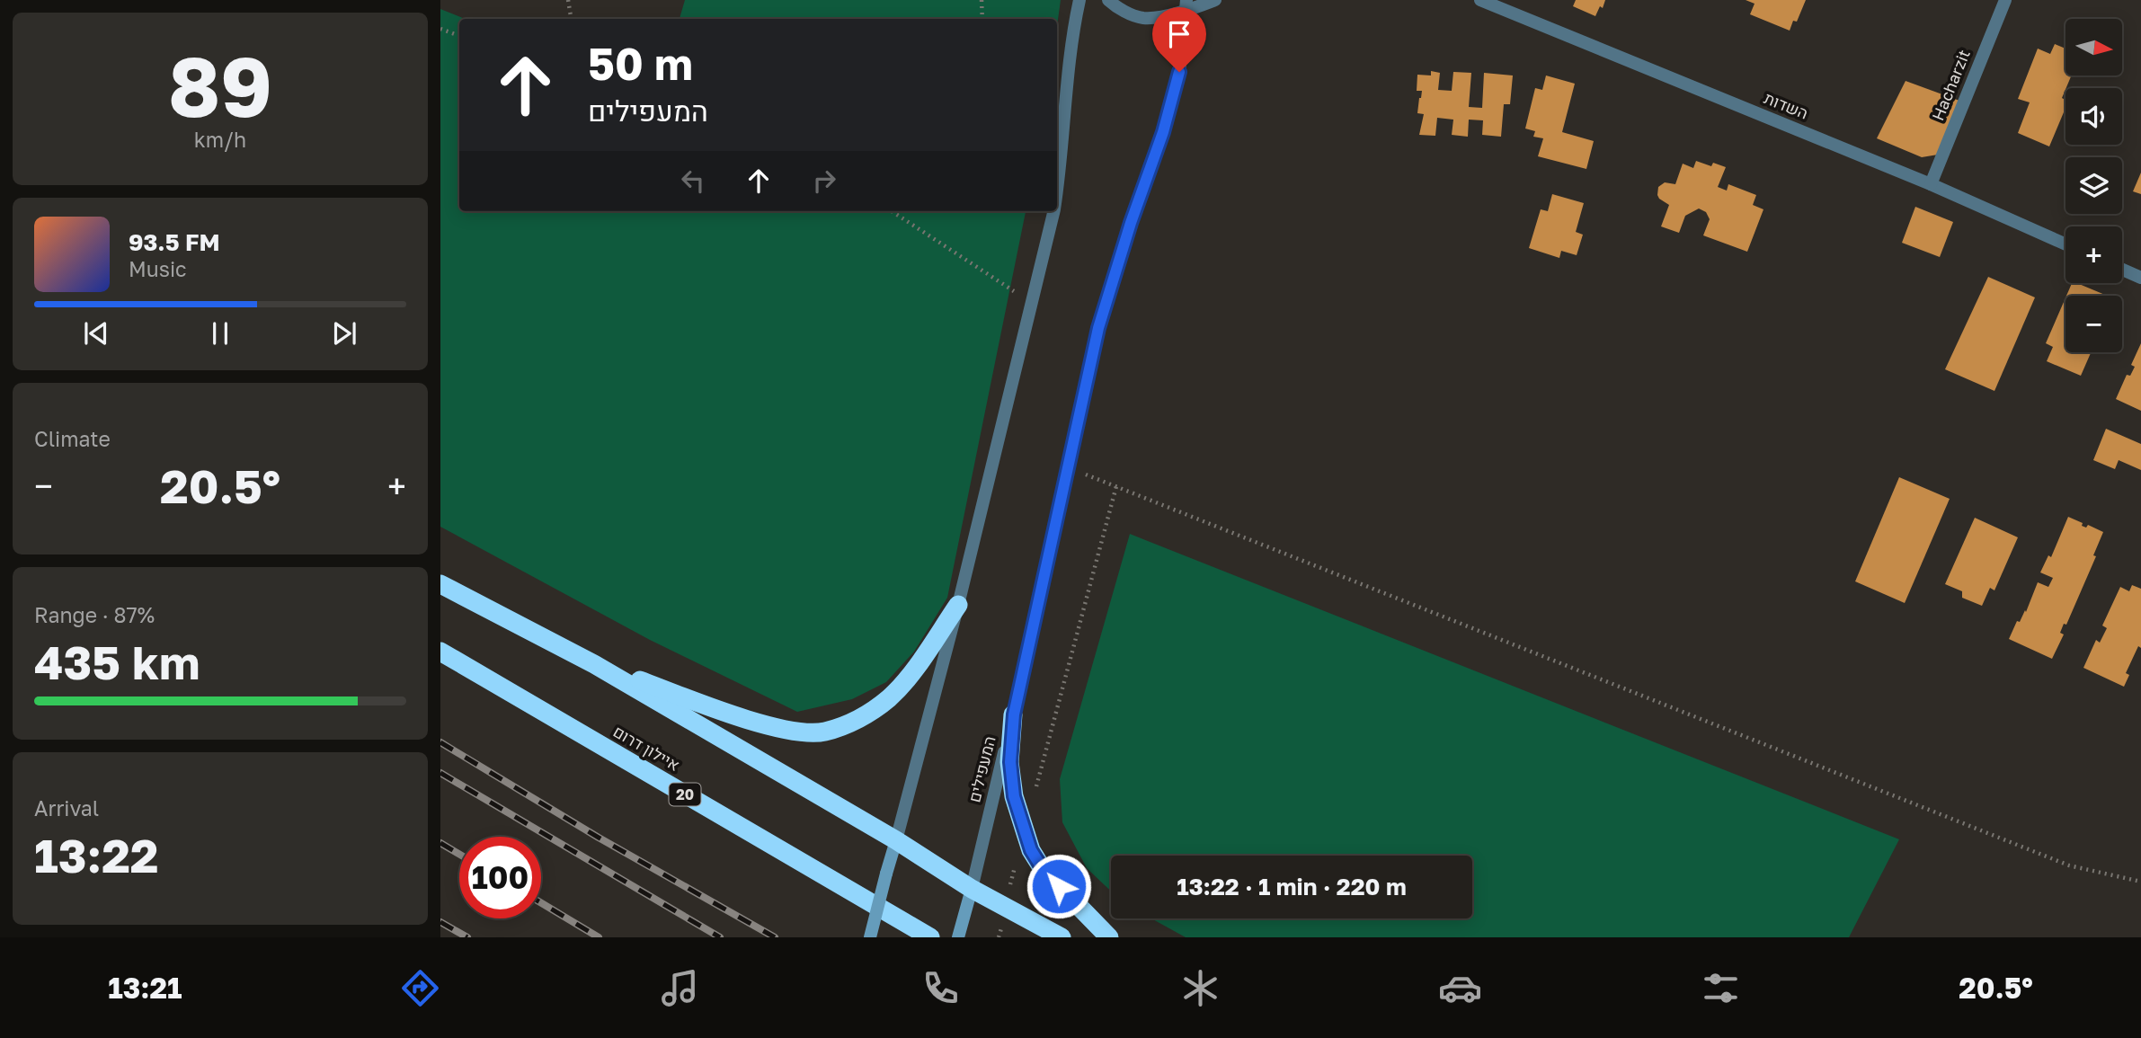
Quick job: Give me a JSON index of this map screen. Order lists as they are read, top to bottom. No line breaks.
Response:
{"streets":{"highway":["איילון דרום","20"],"street":["Hacharzit","השדות","המעפילים"]},"crossings":[["Hacharzit","השדות"]],"north":"right","page":{"tile":[["89","km/h"],"Climate",["Range · 87%","435 km"],["Arrival","13:22"]],"map_buttons":["+","−"],"turn":["50 m","המעפילים"],"song":["93.5 FM","Music"],"heat":["−","20.5°","+"],"limit":"100","trip":"13:22 · 1 min · 220 m","tabs":["13:21","20.5°"]}}
